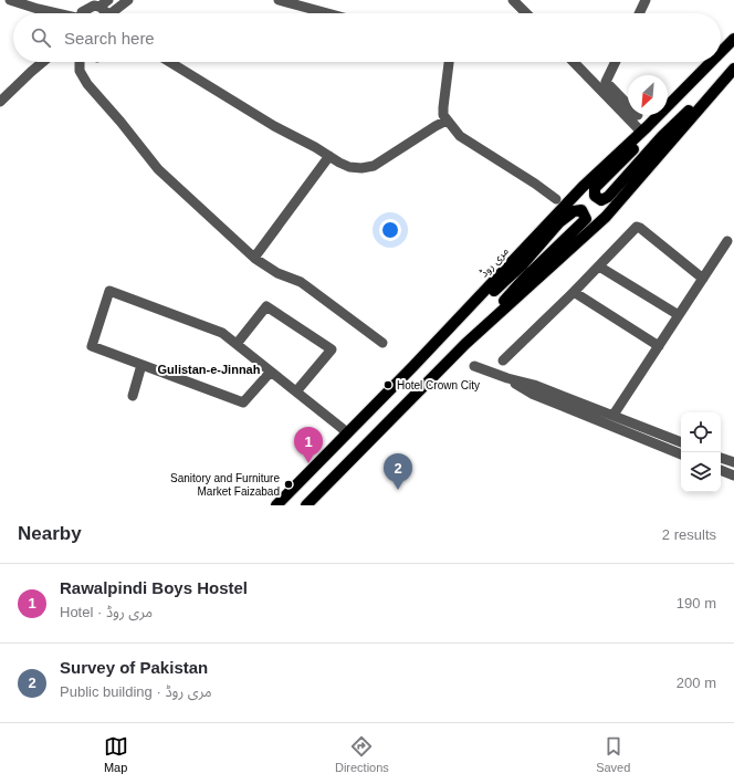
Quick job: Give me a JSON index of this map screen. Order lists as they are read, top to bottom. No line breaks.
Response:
{"streets":{"main road":["مری روڈ"]},"districts":["Gulistan-e-Jinnah"],"places":["Hotel Crown City","Sanitory and Furniture Market Faizabad"],"north":"bottom left","page":{"search":"Search here","pins":["1","2"],"heading":["Nearby","2 results"],"list":[{"mark":"1","name":"Rawalpindi Boys Hostel","note":"Hotel · مری روڈ","value":"190 m"},{"mark":"2","name":"Survey of Pakistan","note":"Public building · مری روڈ","value":"200 m"}],"nav":["Map","Directions","Saved"]}}
